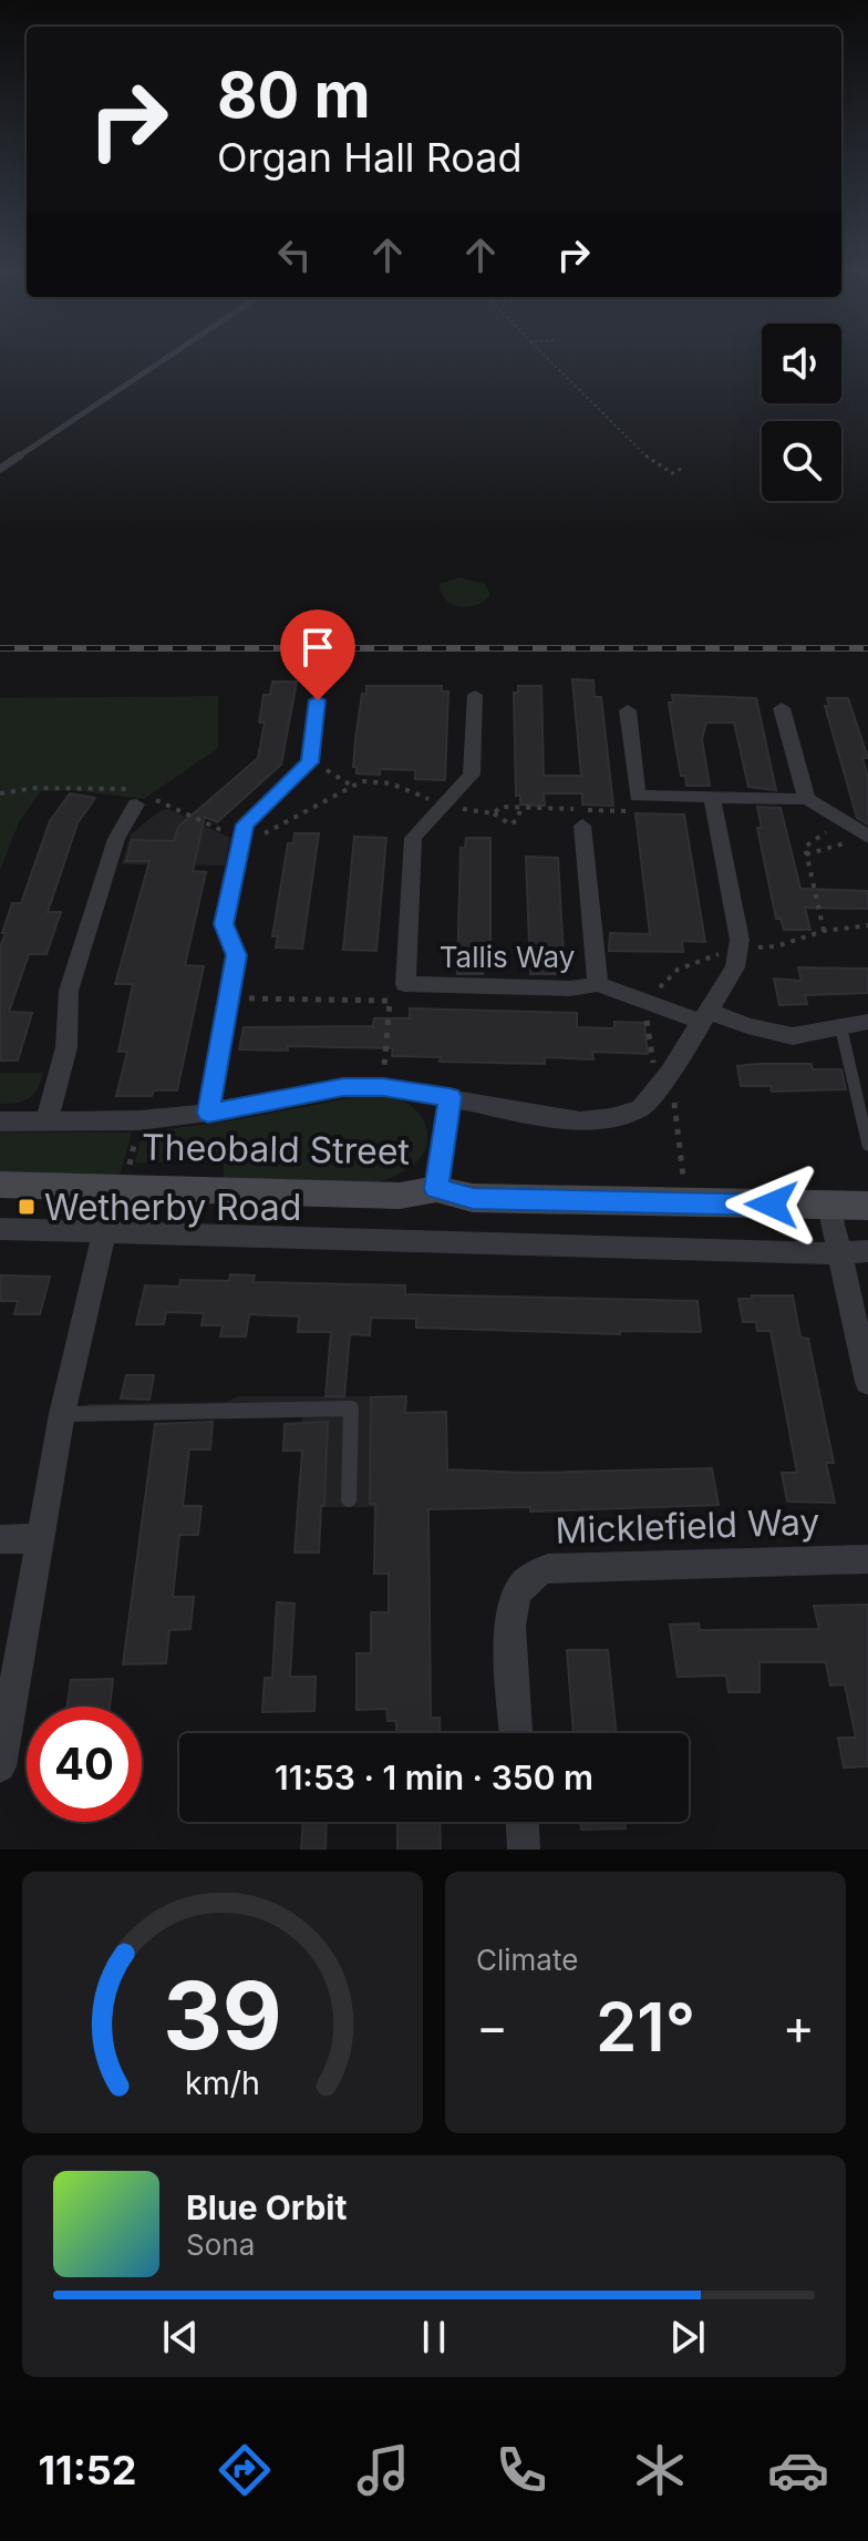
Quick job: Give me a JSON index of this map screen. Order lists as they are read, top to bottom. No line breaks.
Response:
{"streets":{"street":["Tallis Way","Theobald Street","Micklefield Way"]},"places":{"transit":["Wetherby Road"]},"page":{"turn":["80 m","Organ Hall Road"],"limit":"40","trip":"11:53 · 1 min · 350 m","tile":"Climate","heat":["−","21°","+"],"song":["Blue Orbit","Sona"],"tabs":"11:52","gauge":["39","km/h"]}}
